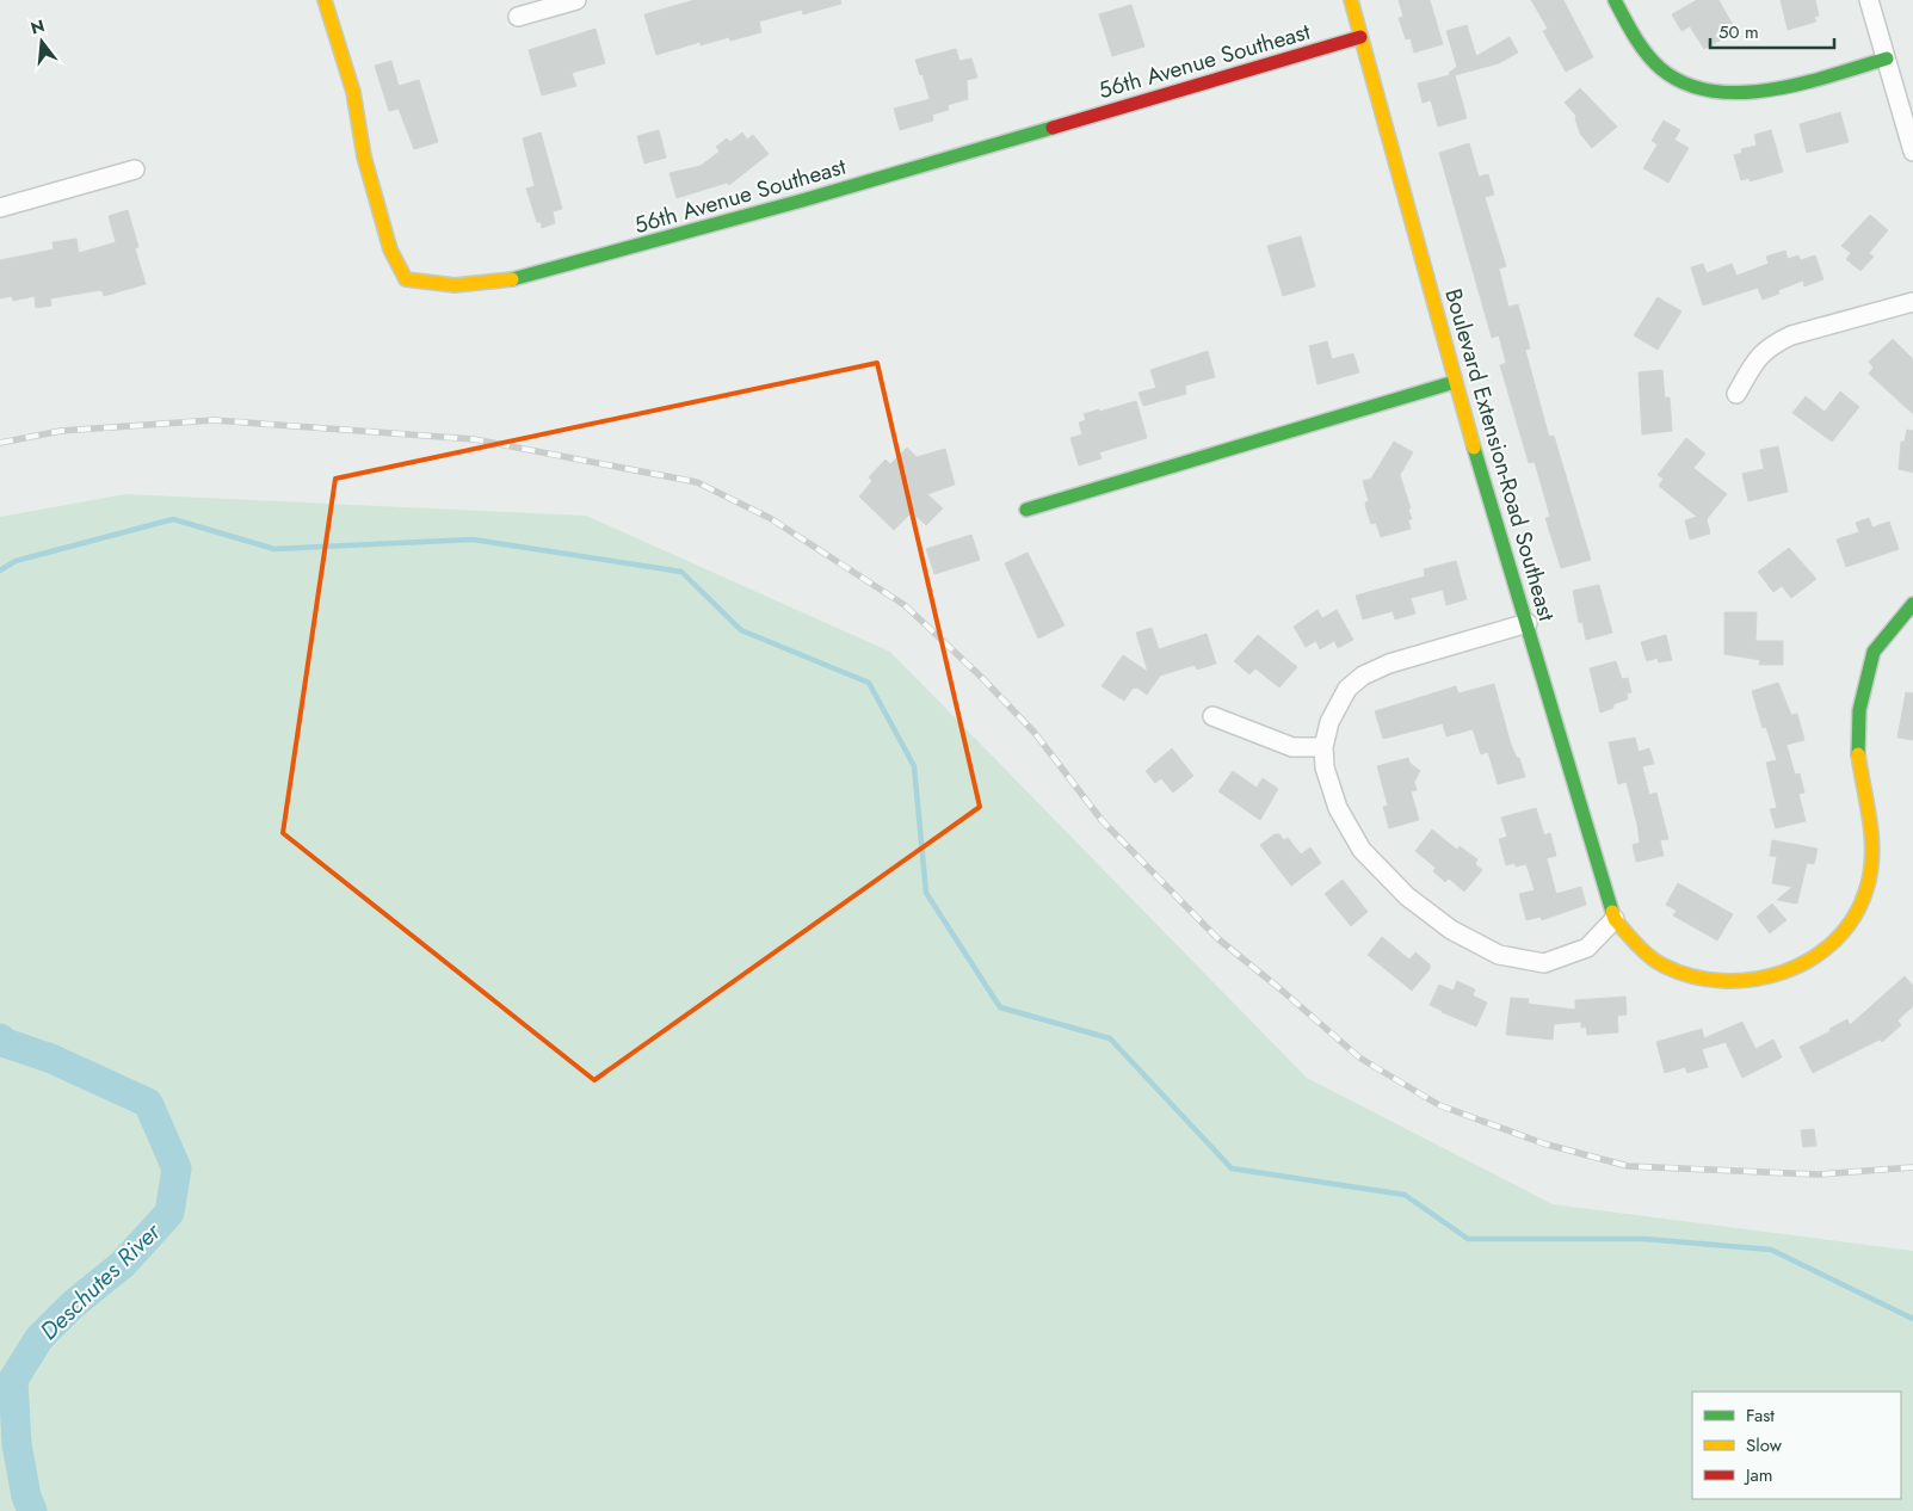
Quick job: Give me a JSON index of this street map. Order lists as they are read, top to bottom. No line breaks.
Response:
{"streets":{"street":["56th Avenue Southeast","Boulevard Extension-Road Southeast"]},"crossings":[["56th Avenue Southeast","Boulevard Extension-Road Southeast"]],"water":["Deschutes River"],"legend":["Fast","Slow","Jam"],"scale_bar":"50 m","north":"top"}
